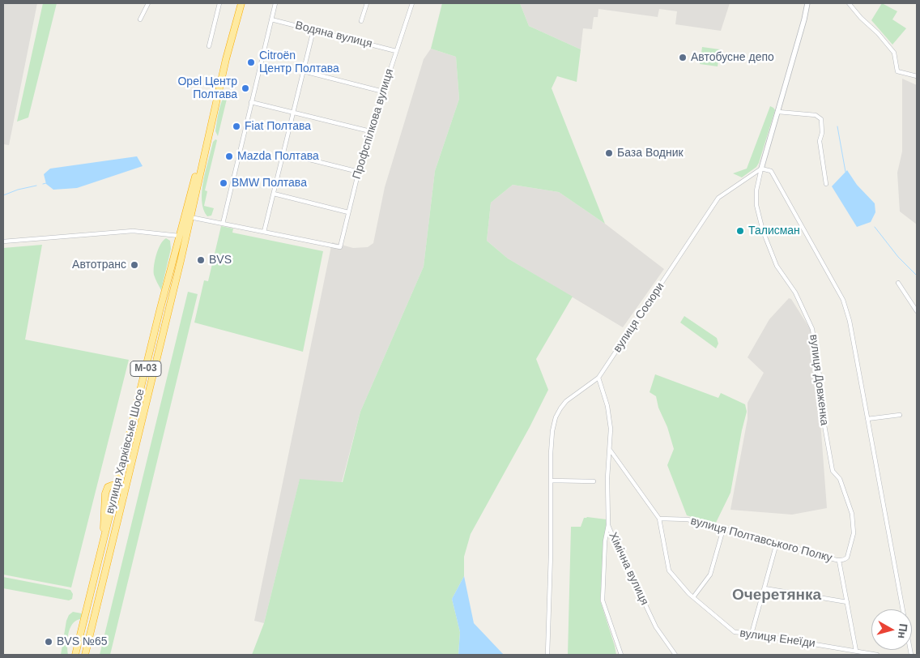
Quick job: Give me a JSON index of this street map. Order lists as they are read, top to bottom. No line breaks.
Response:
{"streets":{"highway":["М-03","вулиця Харківське Шосе"],"street":["Водяна вулиця","Профспілкова вулиця","вулиця Сосюри","вулиця Довженка","вулиця Полтавського Полку","Хімічна вулиця","вулиця Енеїди"]},"crossings":[["Водяна вулиця","Профспілкова вулиця"],["вулиця Сосюри","вулиця Довженка"],["вулиця Сосюри","Хімічна вулиця"],["вулиця Довженка","вулиця Полтавського Полку"],["вулиця Полтавського Полку","вулиця Енеїди"],["Хімічна вулиця","вулиця Енеїди"]],"districts":["Очеретянка"],"places":["Автобусне депо","Citroën Центр Полтава","Opel Центр Полтава","Fiat Полтава","База Водник","Mazda Полтава","BMW Полтава","Талисман","BVS","Автотранс","BVS №65"],"north":"right"}
